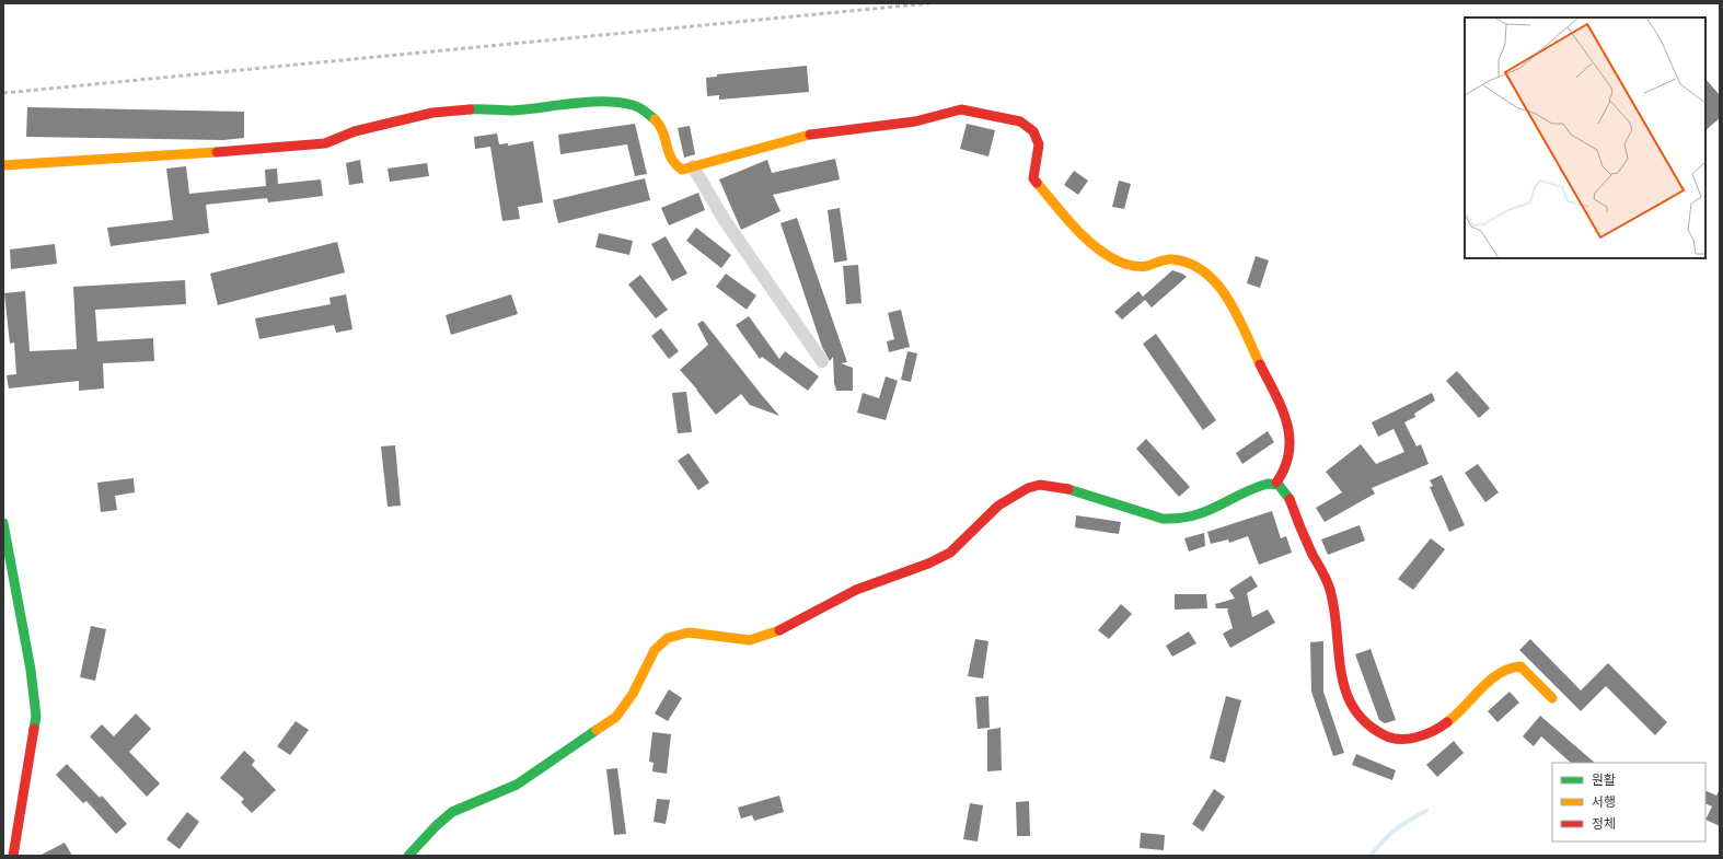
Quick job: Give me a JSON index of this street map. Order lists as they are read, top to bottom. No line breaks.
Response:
{"legend":["원활","서행","정체"]}
